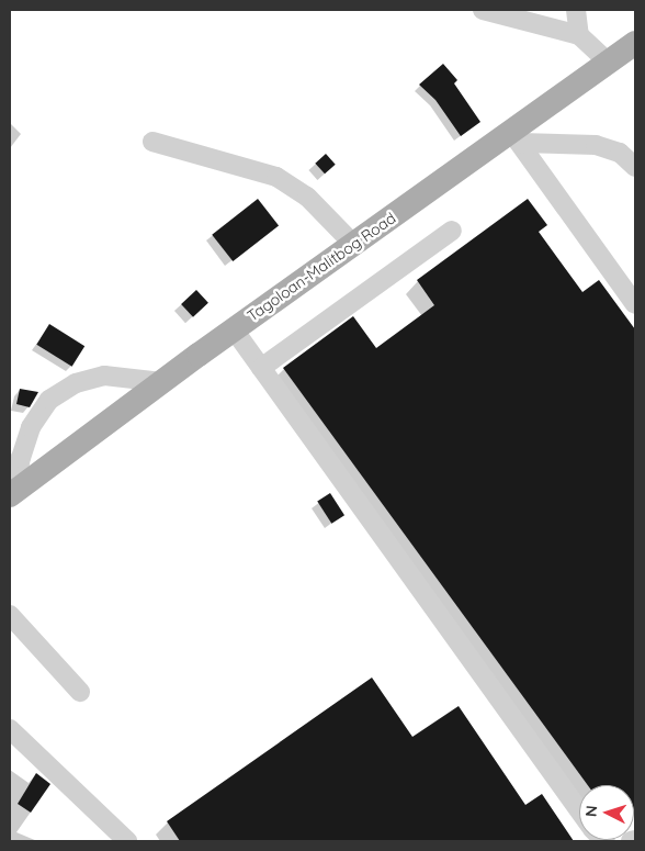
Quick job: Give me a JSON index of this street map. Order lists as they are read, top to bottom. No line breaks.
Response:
{"streets":{"main road":["Tagoloan-Malitbog Road"]},"north":"left"}
